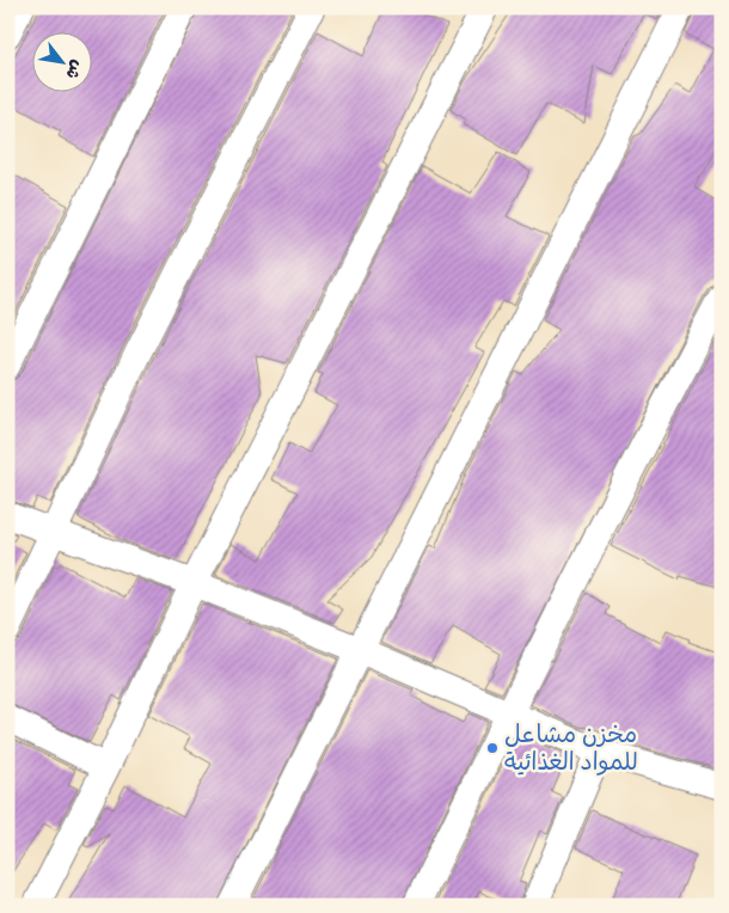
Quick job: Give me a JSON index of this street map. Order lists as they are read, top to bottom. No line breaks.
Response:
{"places":["مخزن مشاعل للمواد الغذائية"],"north":"bottom right"}
